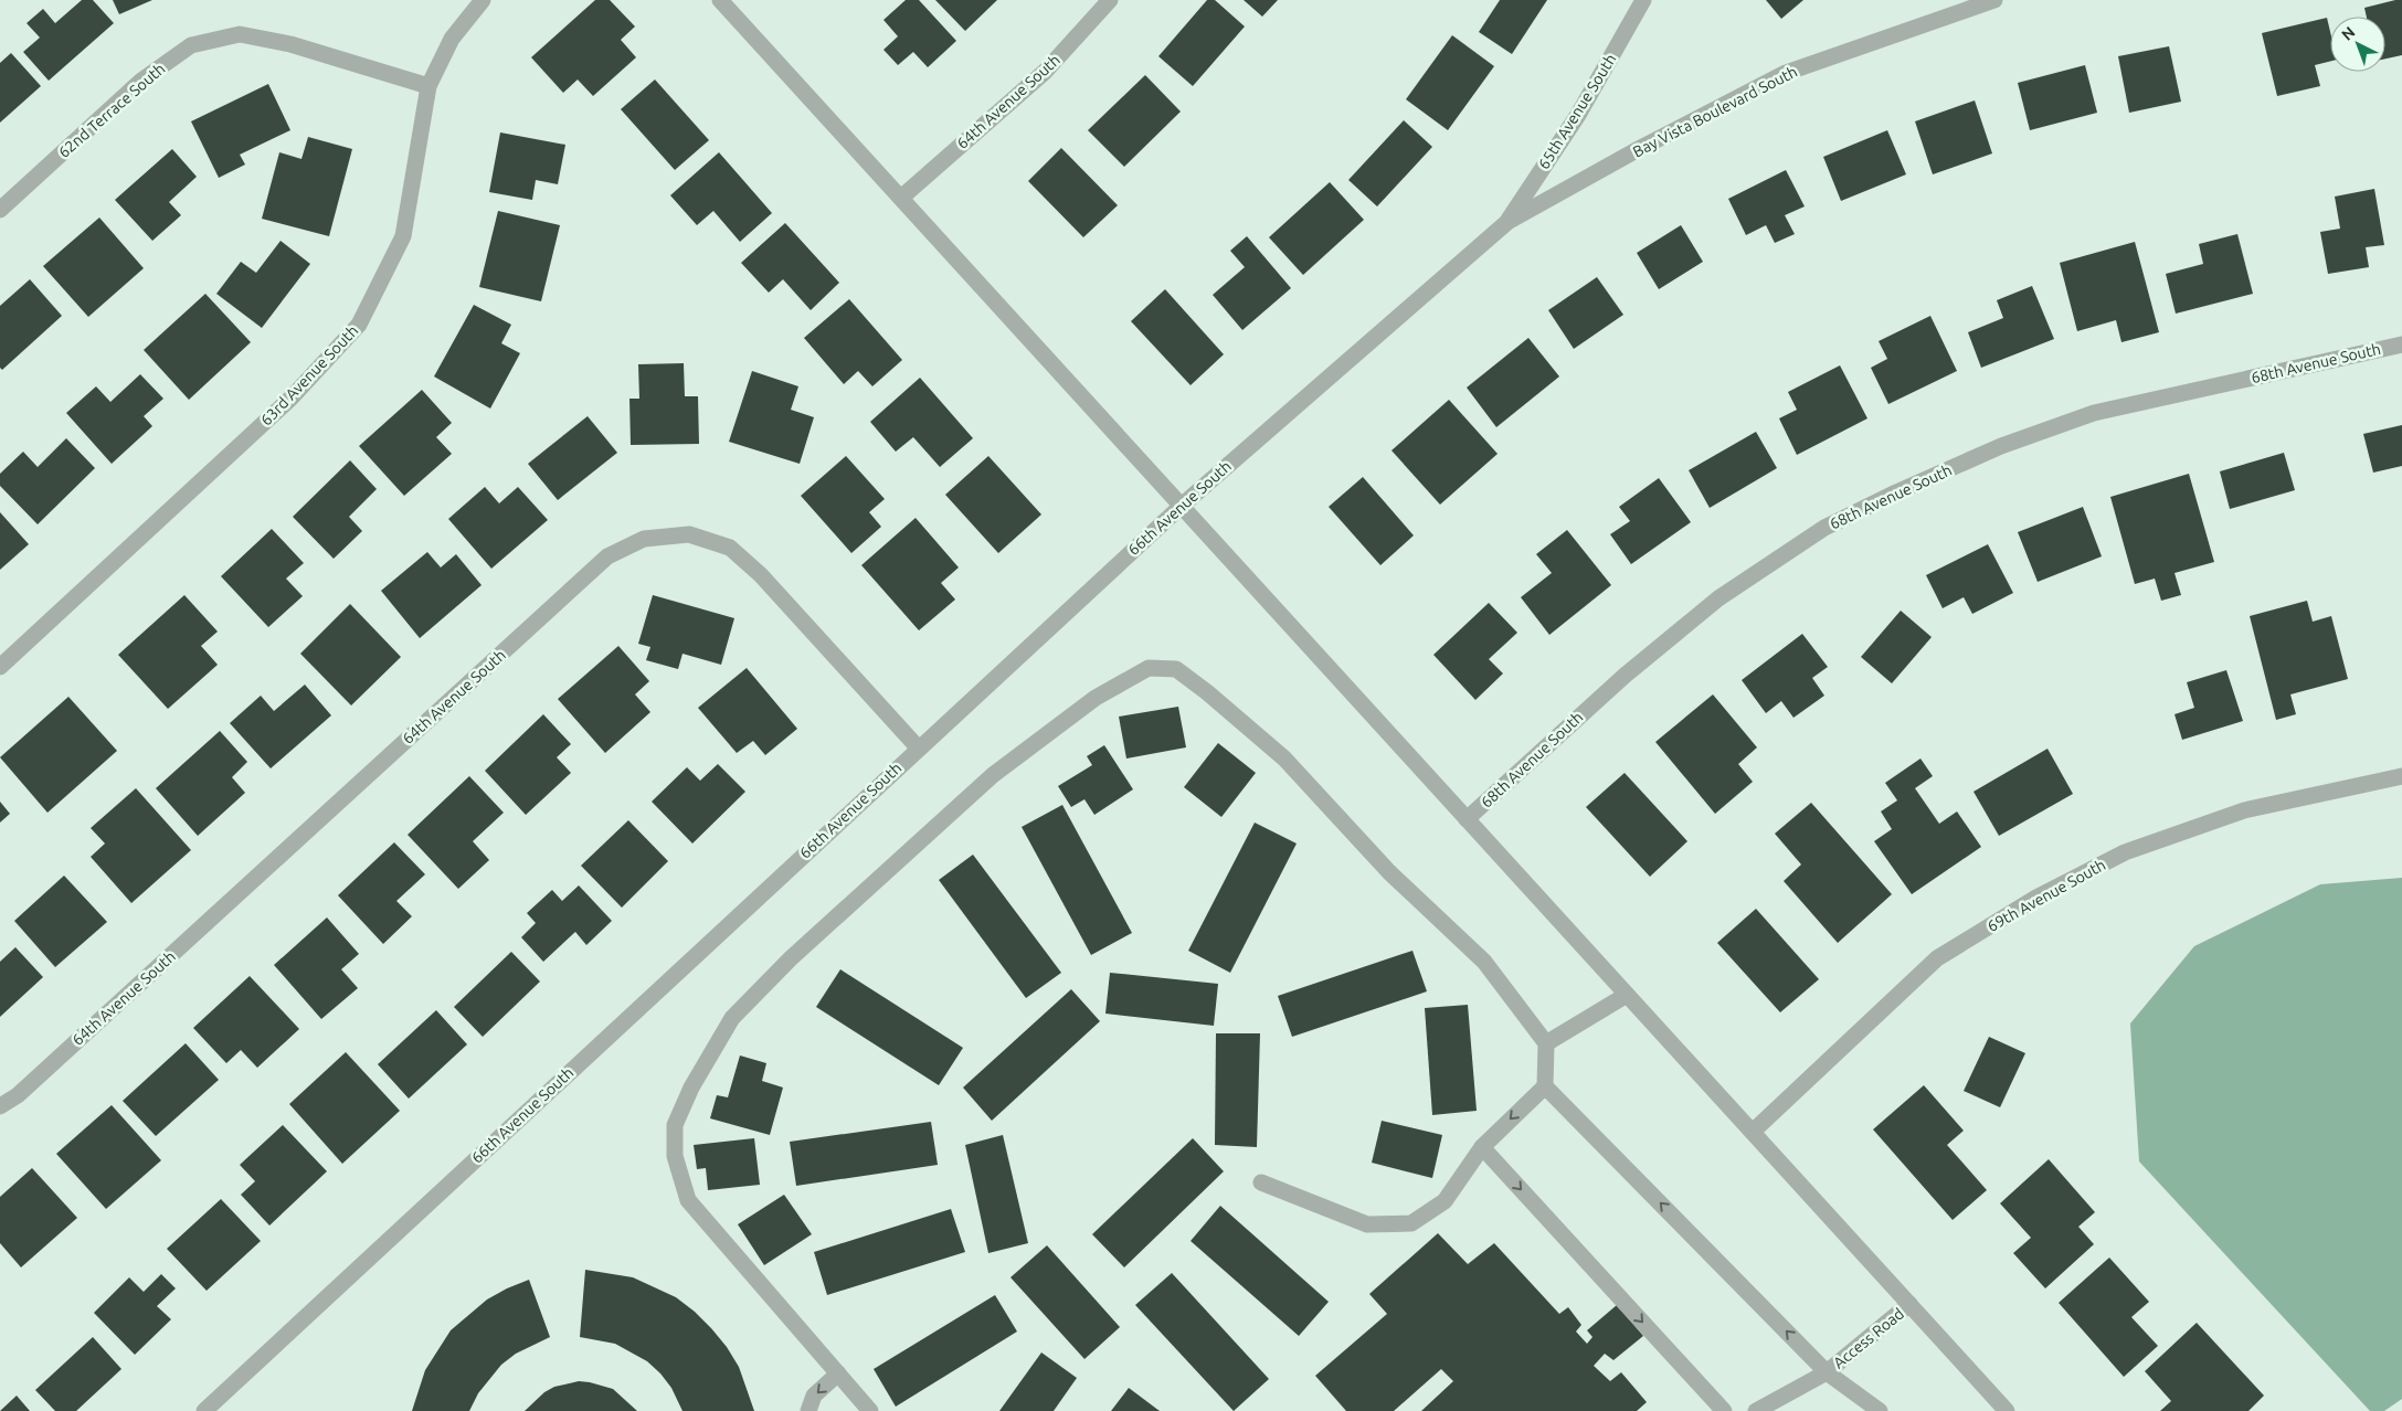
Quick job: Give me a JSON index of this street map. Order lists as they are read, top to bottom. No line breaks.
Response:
{"streets":{"street":["64th Avenue South","62nd Terrace South","65th Avenue South","Bay Vista Boulevard South","68th Avenue South","63rd Avenue South","66th Avenue South","69th Avenue South","Access Road"]},"crossings":[["64th Avenue South","66th Avenue South"],["62nd Terrace South","63rd Avenue South"],["65th Avenue South","Bay Vista Boulevard South"],["65th Avenue South","66th Avenue South"],["Bay Vista Boulevard South","66th Avenue South"]],"north":"top left"}
